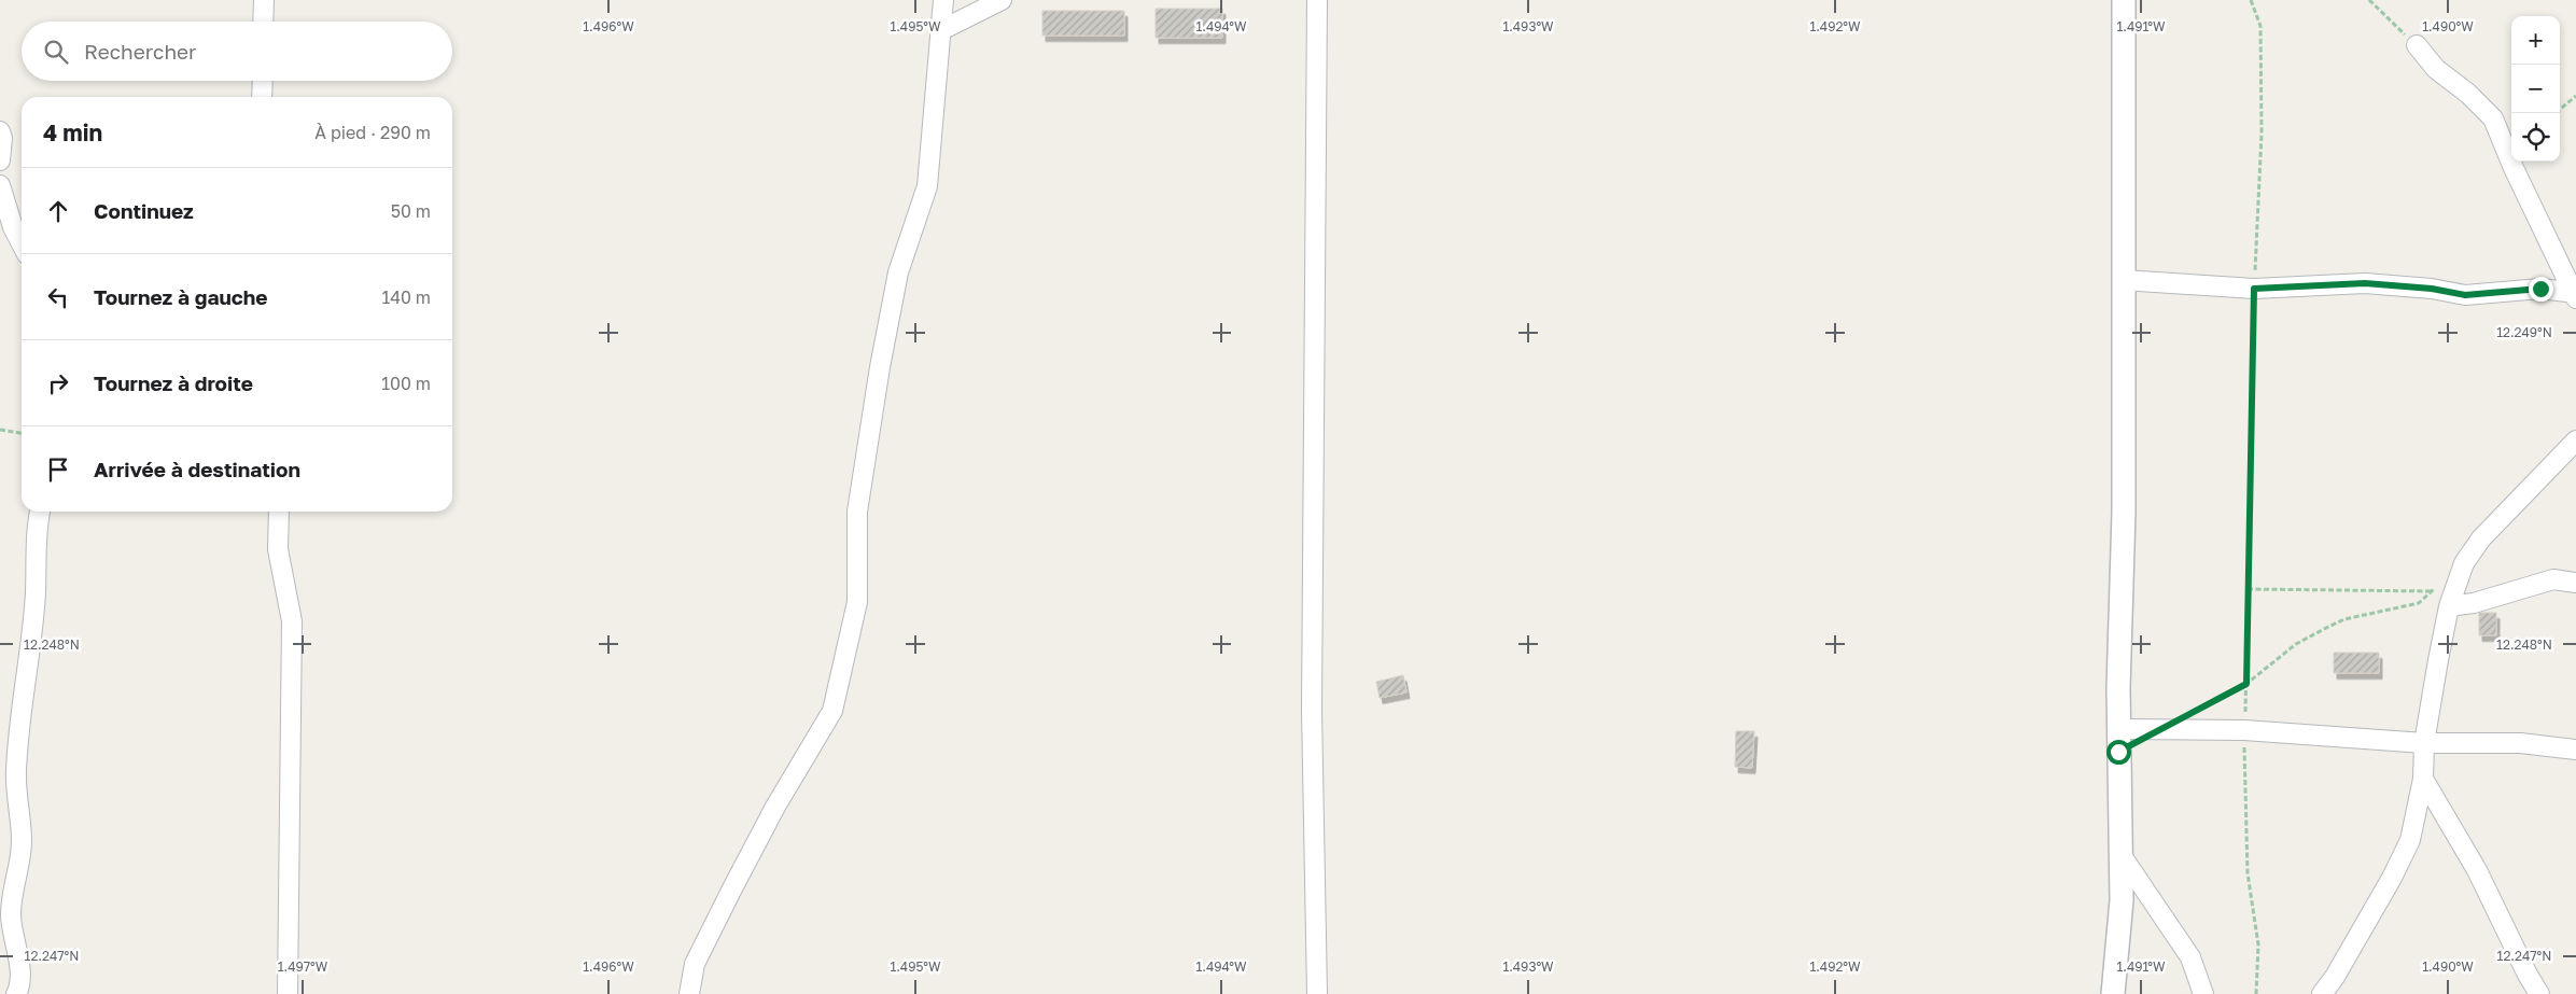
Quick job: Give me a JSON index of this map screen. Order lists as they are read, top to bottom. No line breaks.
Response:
{"page":{"map_buttons":["+","−"],"search":"Rechercher","heading":["4 min","À pied · 290 m"],"list":[["Continuez","50 m"],["Tournez à gauche","140 m"],["Tournez à droite","100 m"],"Arrivée à destination"]},"coordinates":["1.496°W","1.495°W","1.494°W","1.493°W","1.492°W","1.491°W","1.490°W","12.249°N","12.248°N","12.247°N","1.497°W"]}
